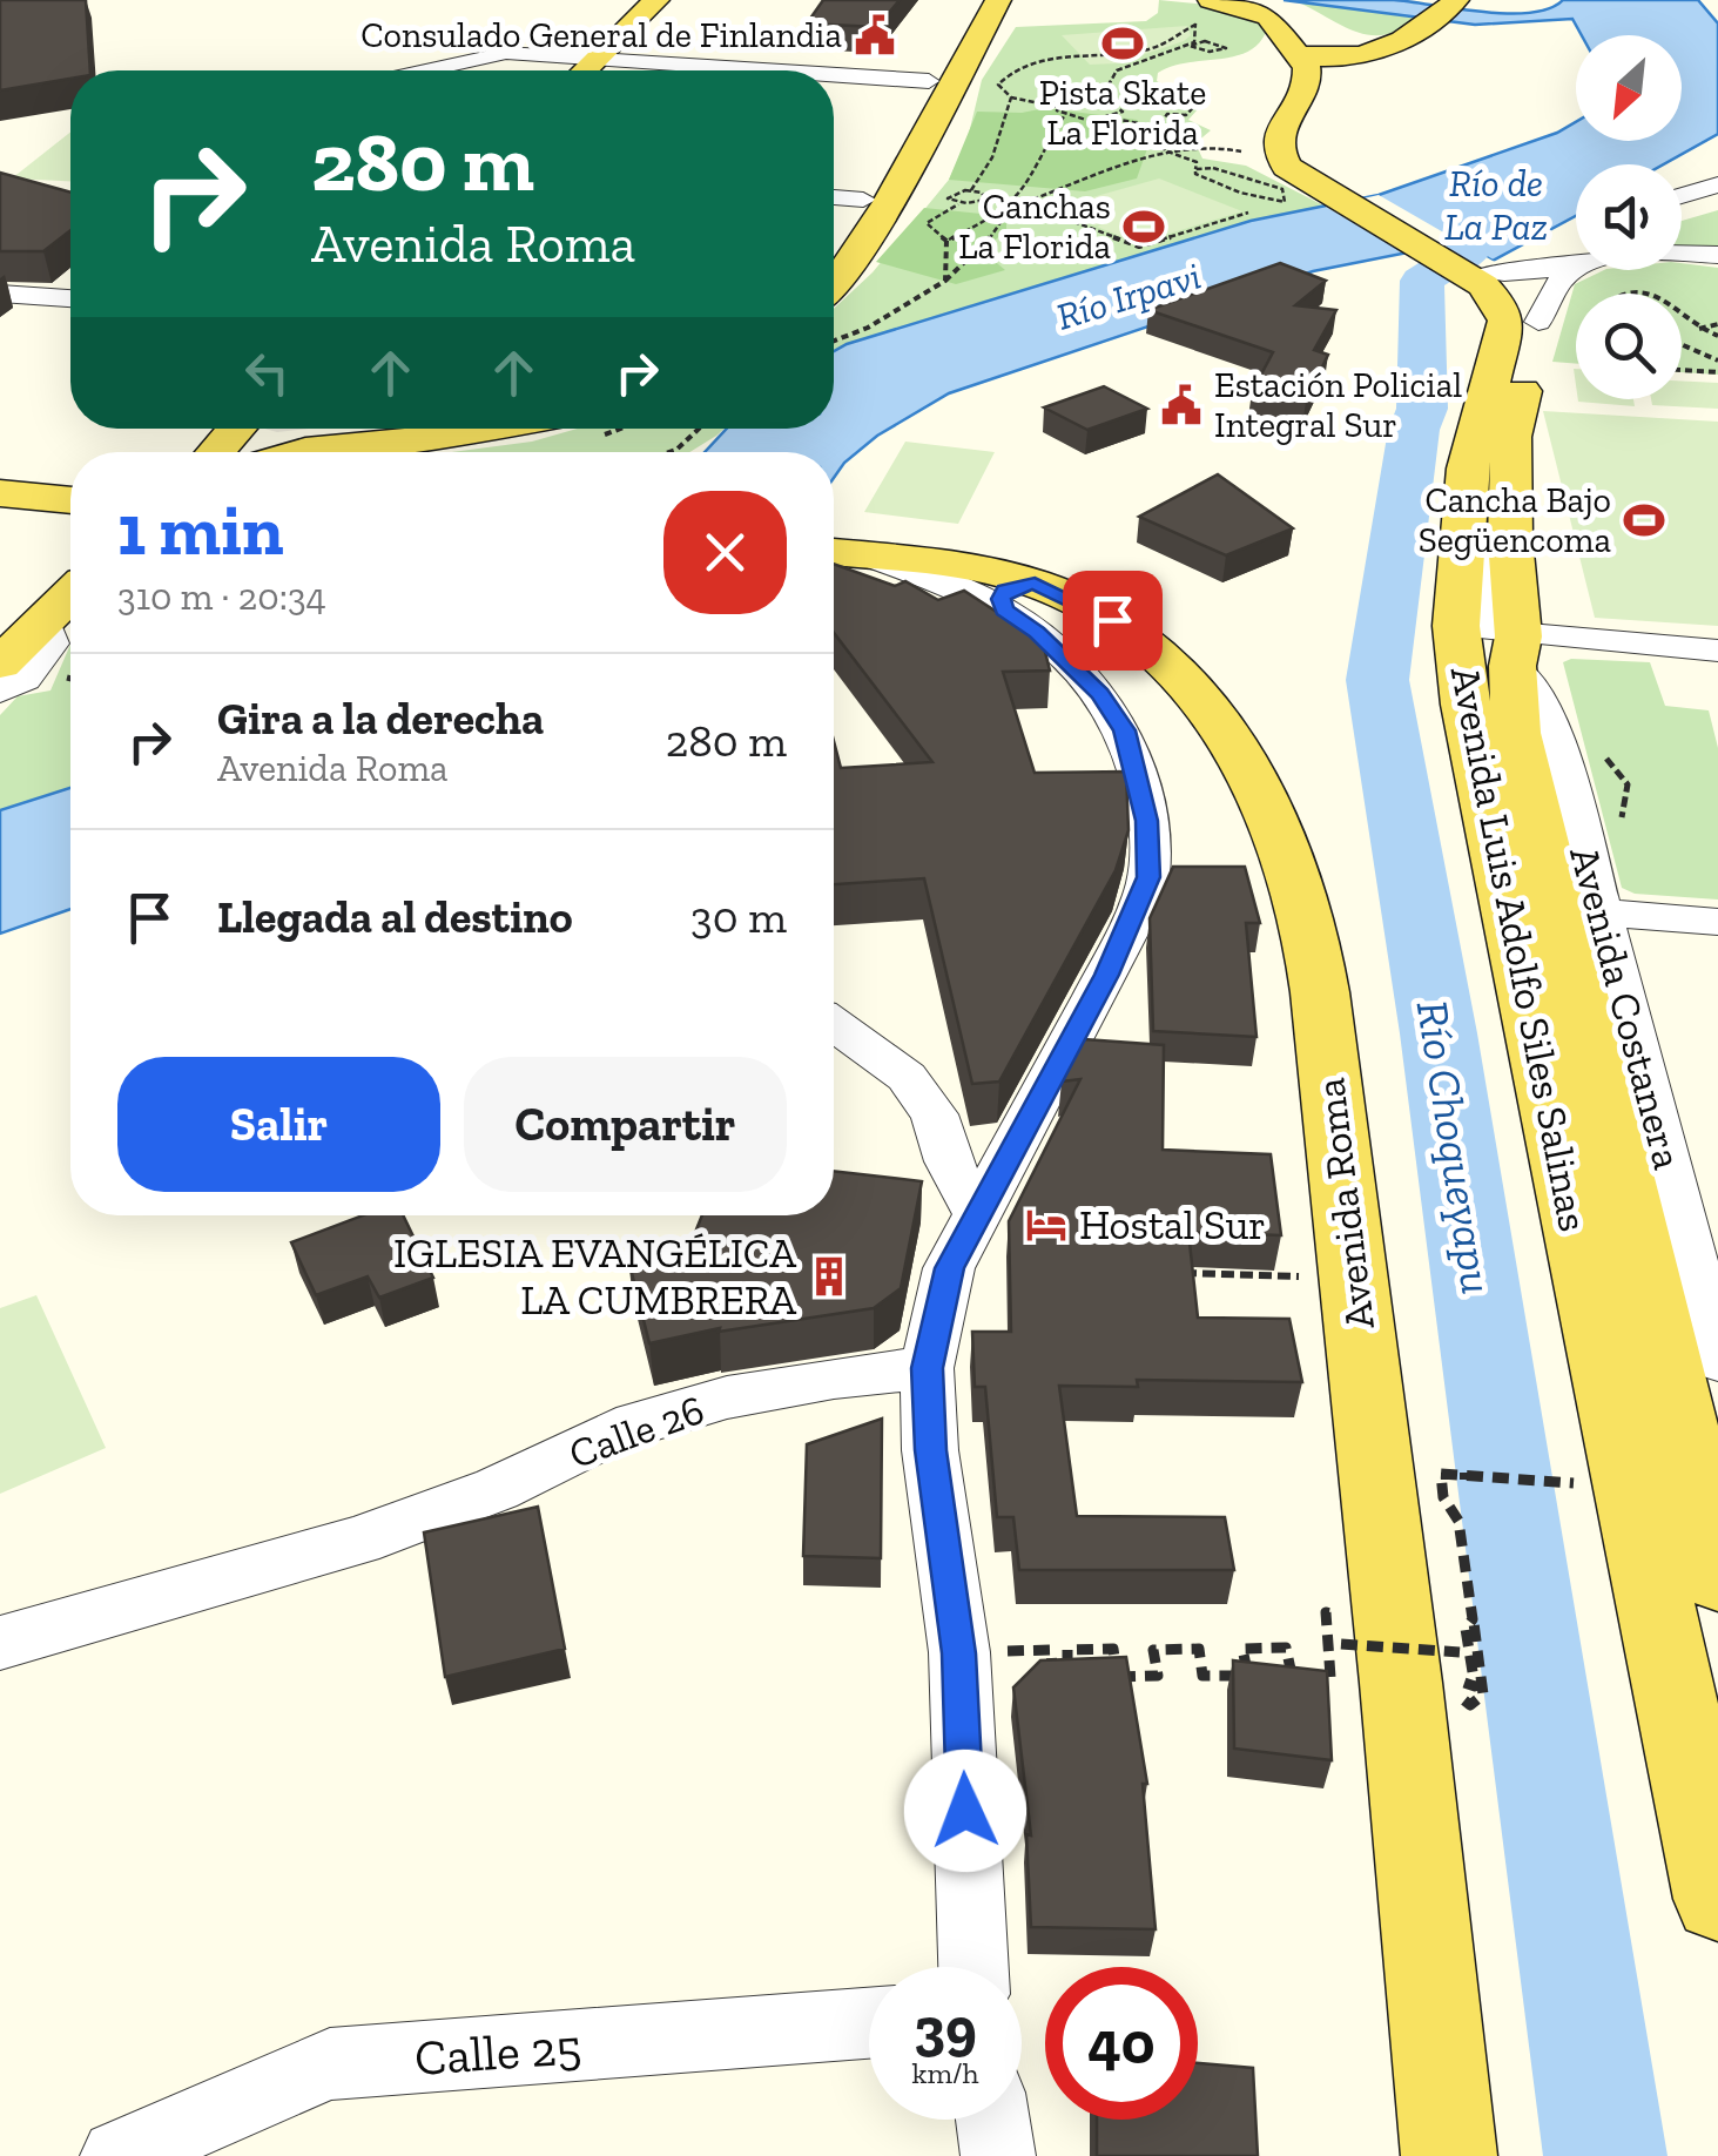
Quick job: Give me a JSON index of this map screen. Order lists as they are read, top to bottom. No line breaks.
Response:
{"streets":{"main road":["Avenida Luis Adolfo Siles Salinas","Avenida Roma"],"street":["Avenida Costanera","Calle 26","Calle 25"]},"crossings":[["Avenida Luis Adolfo Siles Salinas","Avenida Costanera"]],"water":["Río de La Paz","Río Irpavi","Río Choqueyapu"],"places":{"public building":["Consulado General de Finlandia","Estación Policial Integral Sur"],"sports":["Pista Skate La Florida","Canchas La Florida","Cancha Bajo Següencoma"],"hotel":["Hostal Sur"],"building":["IGLESIA EVANGÉLICA LA CUMBRERA"]},"north":"bottom left","page":{"turn":["280 m","Avenida Roma"],"heading":["1 min","310 m · 20:34"],"list":[{"name":"Gira a la derecha","note":"Avenida Roma","value":"280 m"},{"name":"Llegada al destino","value":"30 m"}],"buttons":["Salir","Compartir"],"speed":"39 km/h","limit":"40"}}
